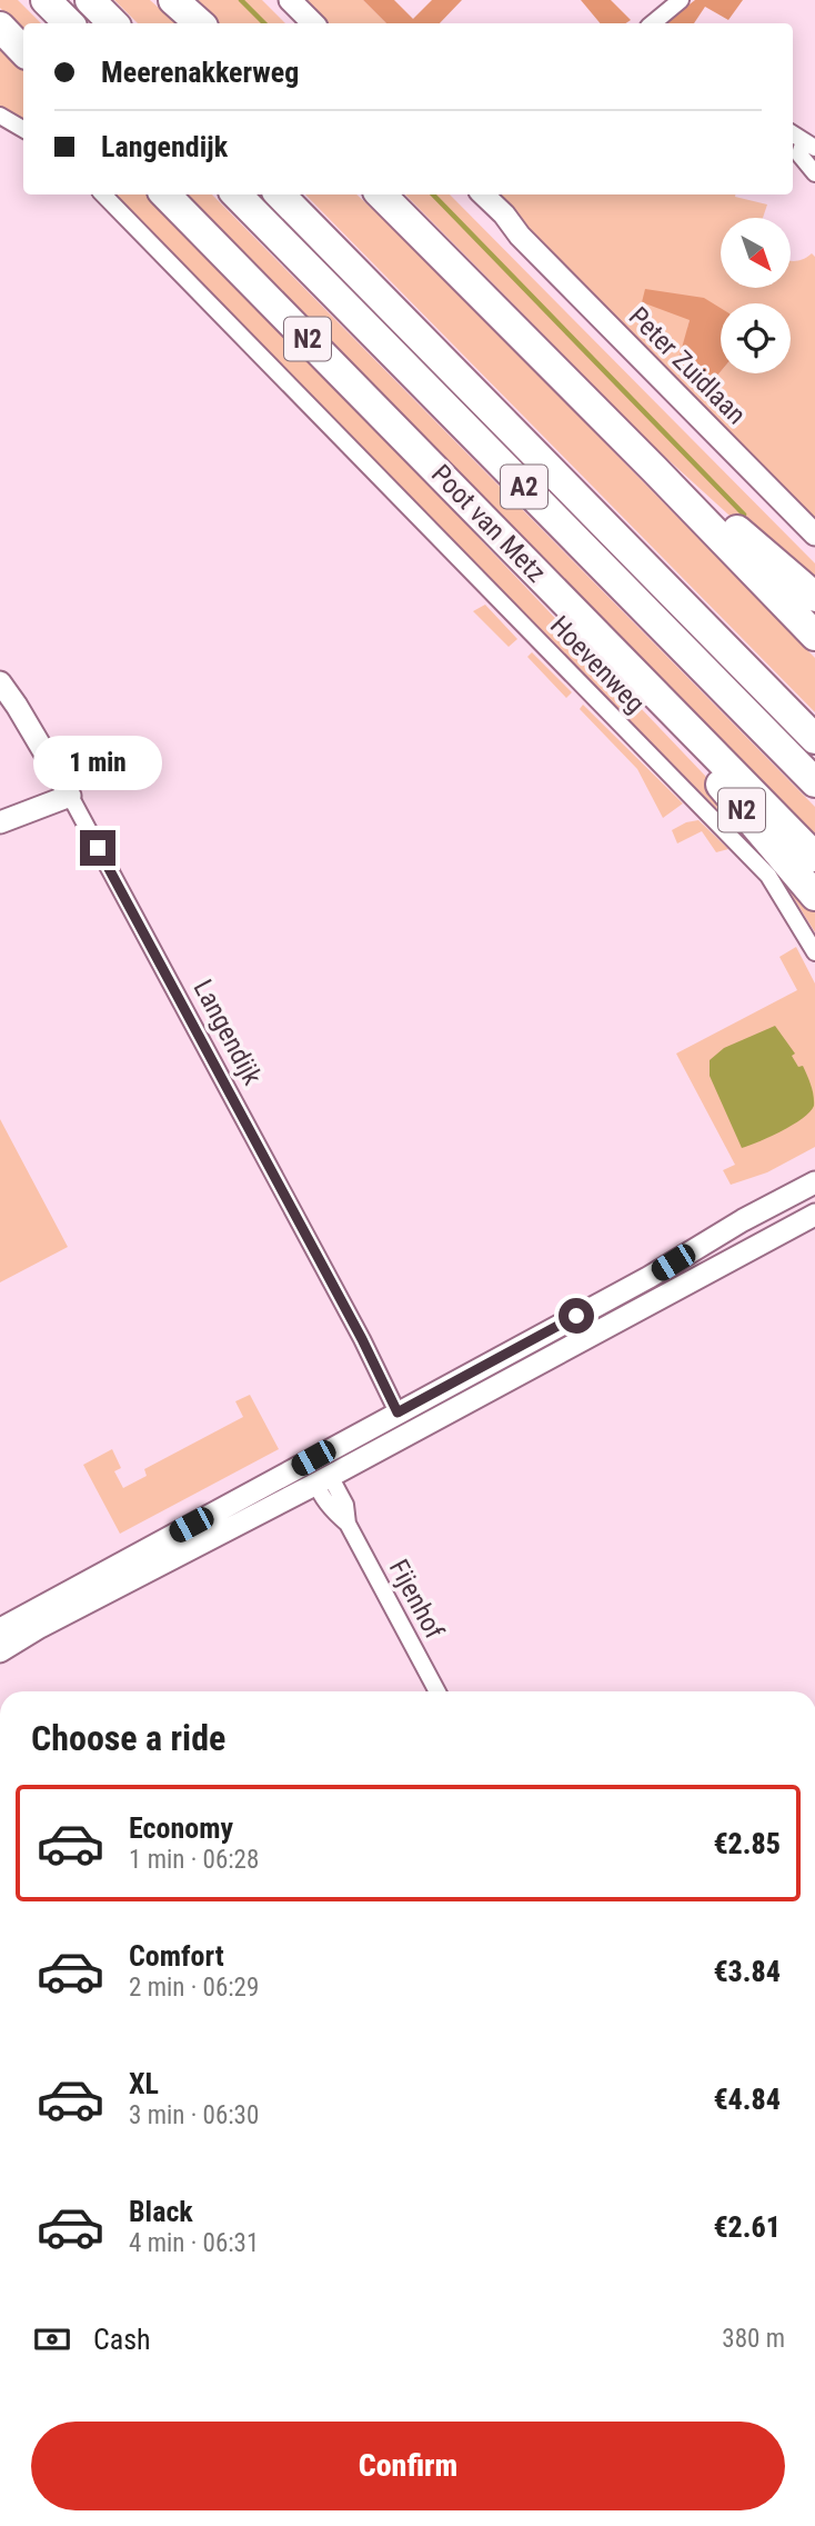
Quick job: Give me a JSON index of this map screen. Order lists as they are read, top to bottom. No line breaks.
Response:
{"streets":{"highway":["N2","A2","Poot van Metz"],"main road":["Peter Zuidlaan","Langendijk"],"street":["Hoevenweg","Fijenhof"]},"crossings":[["N2","Poot van Metz"]],"north":"bottom right","page":{"banner":["Meerenakkerweg","Langendijk"],"bubble":"1 min","heading":"Choose a ride","list":[{"name":"Economy","note":"1 min · 06:28","value":"€2.85"},{"name":"Comfort","note":"2 min · 06:29","value":"€3.84"},{"name":"XL","note":"3 min · 06:30","value":"€4.84"},{"name":"Black","note":"4 min · 06:31","value":"€2.61"}],"pay":["Cash","380 m"],"buttons":"Confirm"}}
